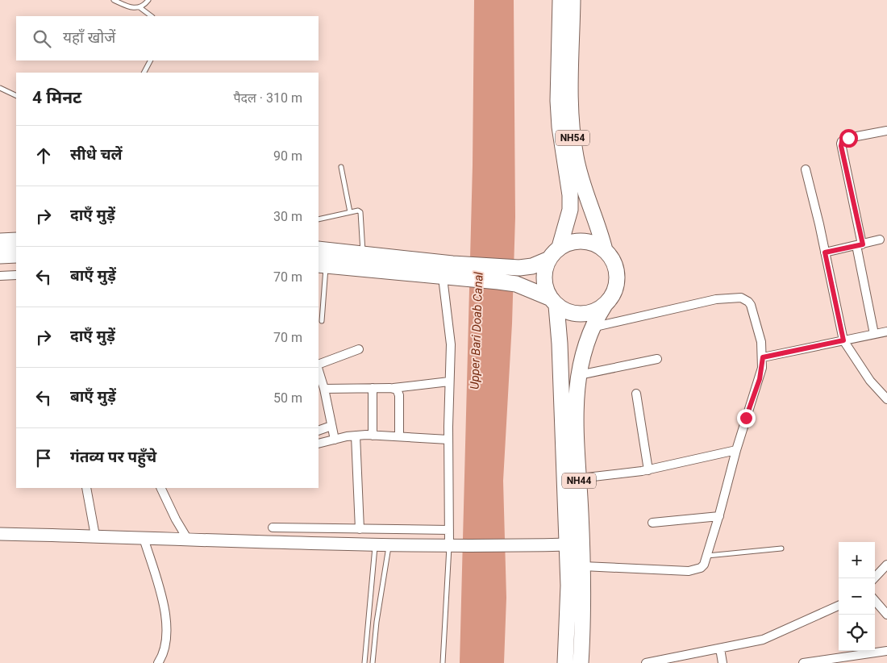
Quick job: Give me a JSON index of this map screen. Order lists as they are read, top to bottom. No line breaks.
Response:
{"streets":{"highway":["NH54","NH44"]},"crossings":[["NH54","NH44"]],"water":["Upper Bari Doab Canal"],"page":{"search":"यहाँ खोजें","heading":["4 मिनट","पैदल · 310 m"],"list":[["सीधे चलें","90 m"],["दाएँ मुड़ें","30 m"],["बाएँ मुड़ें","70 m"],["दाएँ मुड़ें","70 m"],["बाएँ मुड़ें","50 m"],"गंतव्य पर पहुँचे"],"map_buttons":["+","−"]}}
